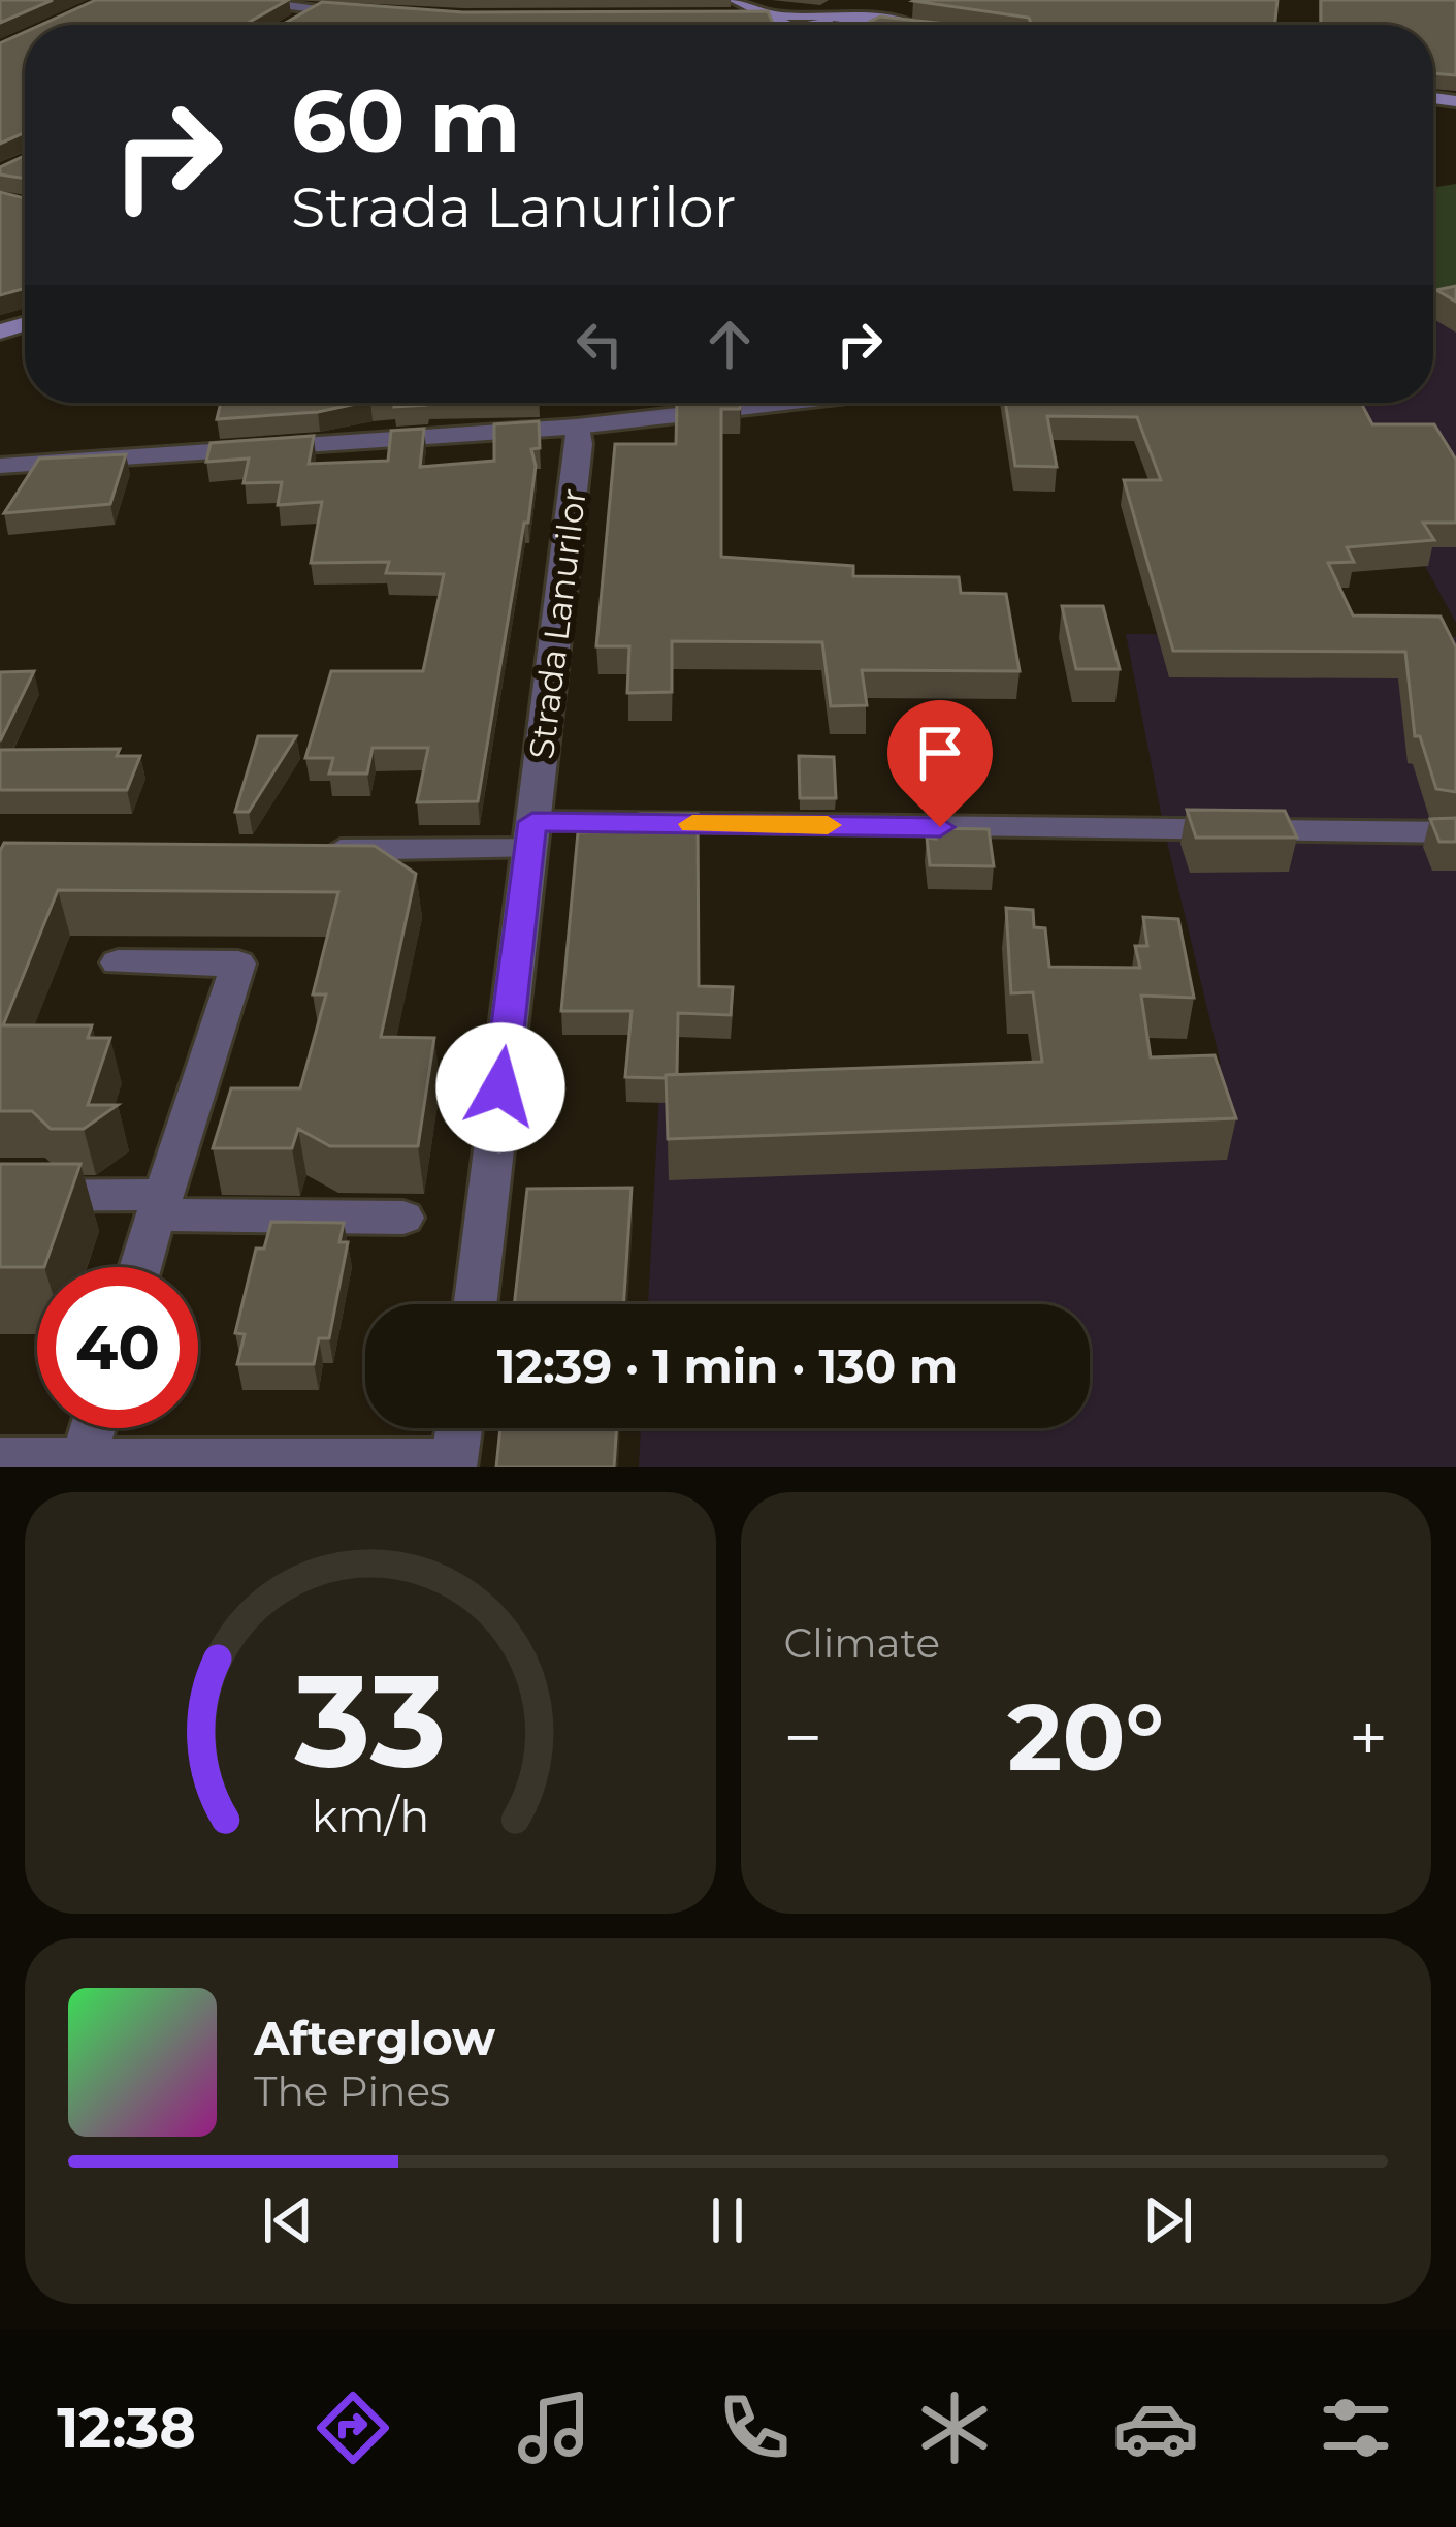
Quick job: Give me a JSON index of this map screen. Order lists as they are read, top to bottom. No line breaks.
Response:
{"streets":{"street":["Strada Lanurilor"]},"page":{"turn":["60 m","Strada Lanurilor"],"limit":"40","trip":"12:39 · 1 min · 130 m","tile":"Climate","heat":["−","20°","+"],"song":["Afterglow","The Pines"],"tabs":"12:38","gauge":["33","km/h"]}}
